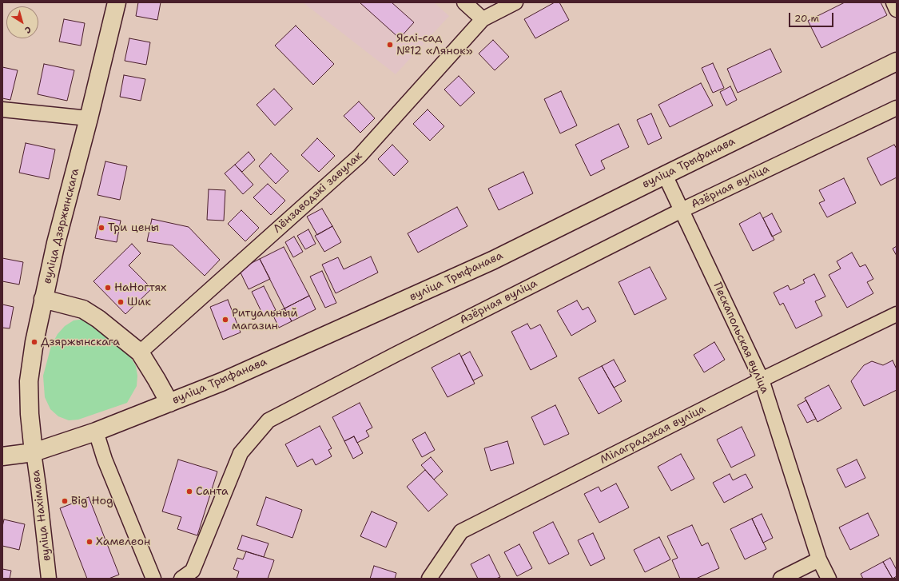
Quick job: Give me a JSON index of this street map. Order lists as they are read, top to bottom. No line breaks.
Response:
{"streets":{"street":["вуліца Трыфанава","Азёрная вуліца","Лёнзаводзкі завулак","вуліца Дзяржынскага","Пескапольская вуліца","Мілаградзкая вуліца","вуліца Нахімава"]},"crossings":[["вуліца Трыфанава","вуліца Дзяржынскага"],["вуліца Трыфанава","Пескапольская вуліца"],["вуліца Трыфанава","вуліца Нахімава"],["Азёрная вуліца","Пескапольская вуліца"],["вуліца Дзяржынскага","вуліца Нахімава"],["Пескапольская вуліца","Мілаградзкая вуліца"]],"places":["Яслі-сад №12 «Лянок»","Три цены","НаНогтях","Шик","Ритуальный магазин","Дзяржынскага","Санта","Big Hog","Хамелеон"],"scale_bar":"20 m","north":"bottom right"}
